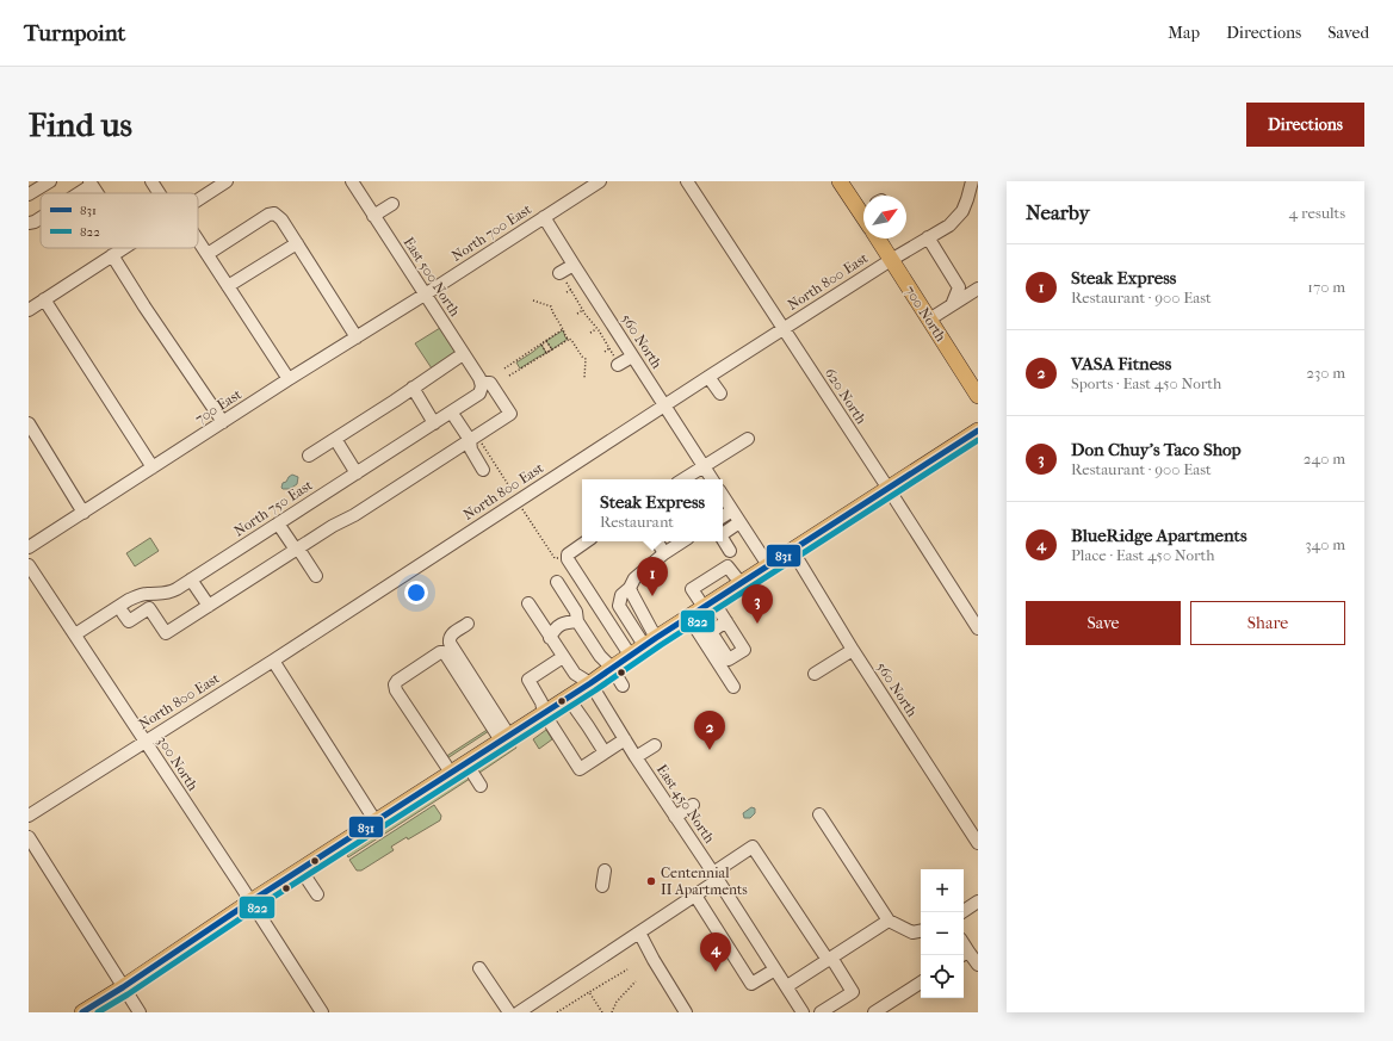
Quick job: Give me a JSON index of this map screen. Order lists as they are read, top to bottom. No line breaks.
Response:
{"streets":{"main road":["700 North"],"street":["North 700 East","East 500 North","North 800 East","560 North","620 North","700 East","North 750 East","300 North","East 450 North"]},"crossings":[["North 700 East","East 500 North"],["North 700 East","560 North"],["North 700 East","700 East"],["East 500 North","700 East"],["East 500 North","North 750 East"],["North 800 East","700 North"],["North 800 East","560 North"],["North 800 East","620 North"],["North 800 East","300 North"],["North 750 East","300 North"]],"places":["Centennial II Apartments"],"lines":["transit line 831","transit line 822"],"legend":["831","822"],"north":"top right","page":{"header":"Turnpoint","nav":["Map","Directions","Saved"],"buttons":["Directions",["Save","Share"]],"title":"Find us","heading":["Nearby","4 results"],"list":[{"mark":"1","name":"Steak Express","note":"Restaurant · 900 East","value":"170 m"},{"mark":"2","name":"VASA Fitness","note":"Sports · East 450 North","value":"230 m"},{"mark":"3","name":"Don Chuy’s Taco Shop","note":"Restaurant · 900 East","value":"240 m"},{"mark":"4","name":"BlueRidge Apartments","note":"Place · East 450 North","value":"340 m"}],"popup":["Steak Express","Restaurant"],"pins":["1","3","2","4"],"map_buttons":["+","−"]}}
